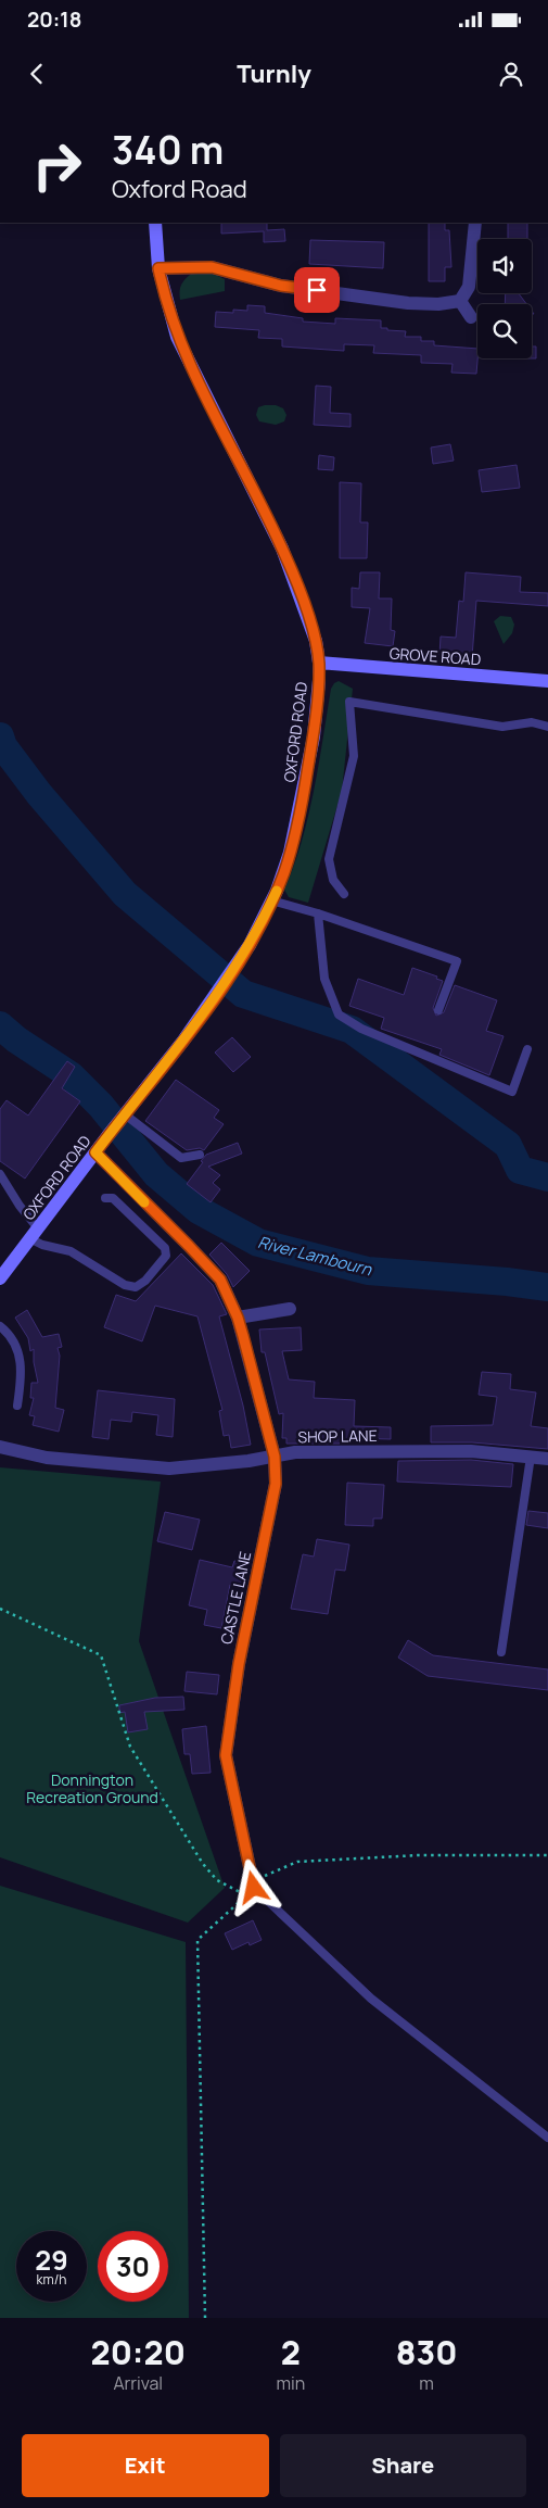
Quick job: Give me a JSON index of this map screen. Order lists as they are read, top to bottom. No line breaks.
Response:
{"streets":{"main road":["GROVE ROAD","OXFORD ROAD"],"street":["SHOP LANE","CASTLE LANE"]},"crossings":[["GROVE ROAD","OXFORD ROAD"],["OXFORD ROAD","CASTLE LANE"],["SHOP LANE","CASTLE LANE"]],"water":["River Lambourn"],"parks":["Donnington Recreation Ground"],"page":{"status":"20:18","header":"Turnly","turn":["340 m","Oxford Road"],"speed":"29 km/h","limit":"30","eta":["20:20","Arrival","2","min","830","m"],"buttons":["Exit","Share"]}}
